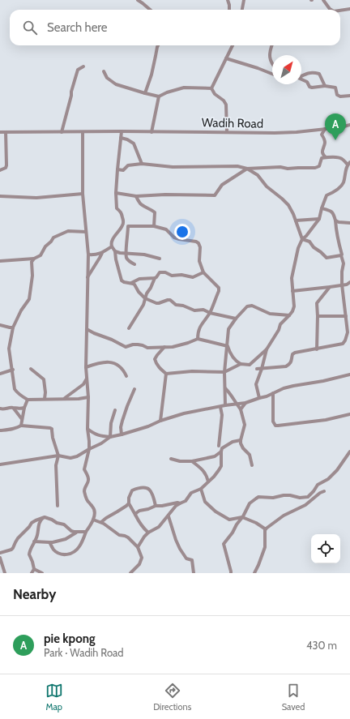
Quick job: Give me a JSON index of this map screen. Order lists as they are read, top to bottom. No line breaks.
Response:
{"streets":{"street":["Wadih Road"]},"north":"top right","page":{"search":"Search here","pins":"A","heading":"Nearby","list":[{"mark":"A","name":"pie kpong","note":"Park · Wadih Road","value":"430 m"}],"nav":["Map","Directions","Saved"]}}
